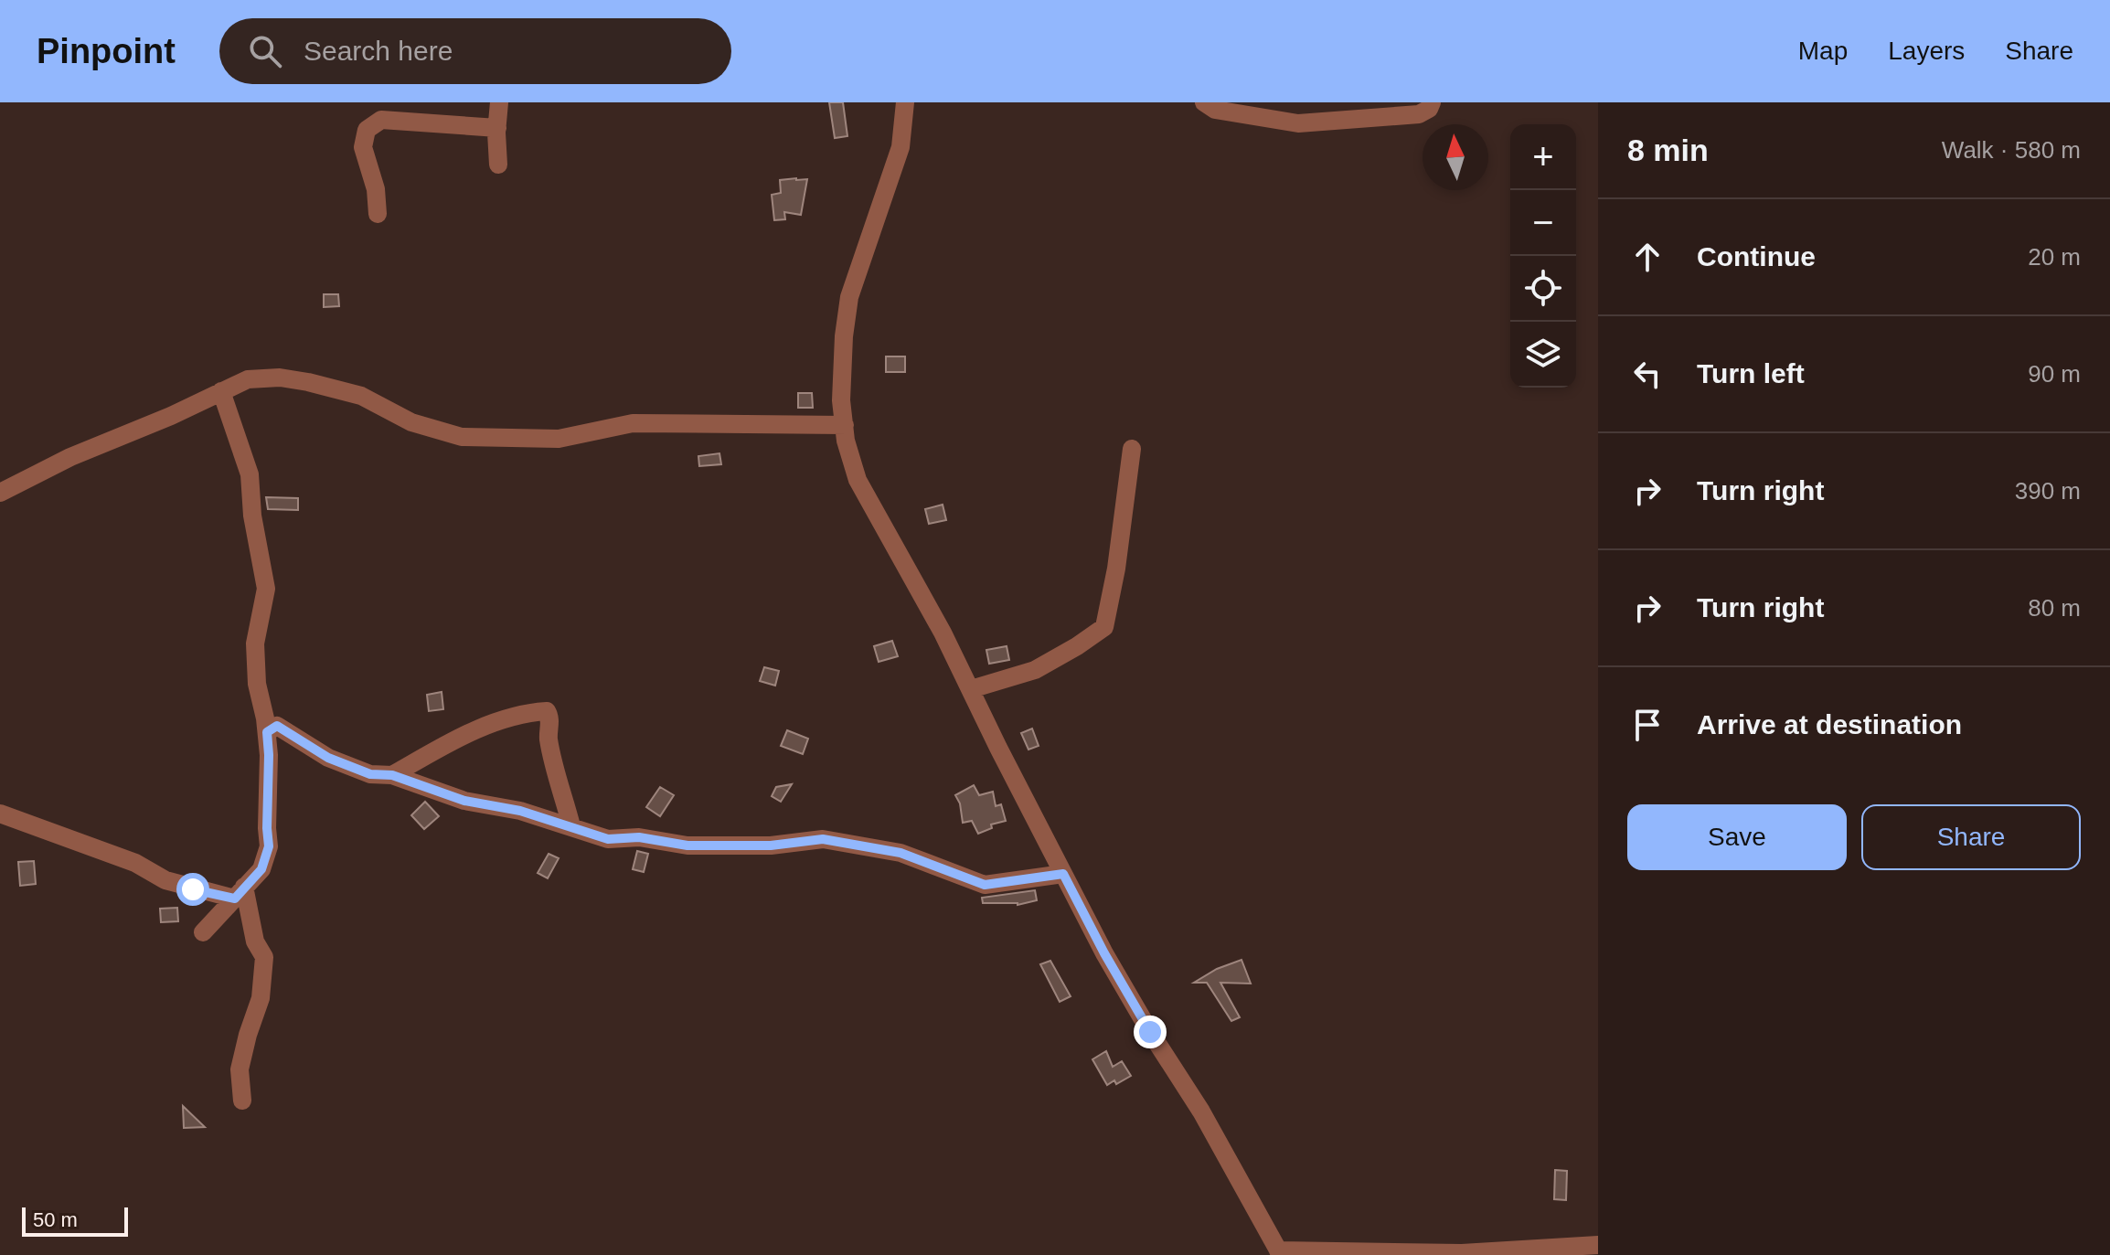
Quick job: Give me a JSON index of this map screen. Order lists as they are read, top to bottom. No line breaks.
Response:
{"scale_bar":"50 m","north":"top","page":{"header":"Pinpoint","search":"Search here","nav":["Map","Layers","Share"],"heading":["8 min","Walk · 580 m"],"map_buttons":["+","−"],"list":[["Continue","20 m"],["Turn left","90 m"],["Turn right","390 m"],["Turn right","80 m"],"Arrive at destination"],"buttons":["Save","Share"],"scale":"50 m"}}
